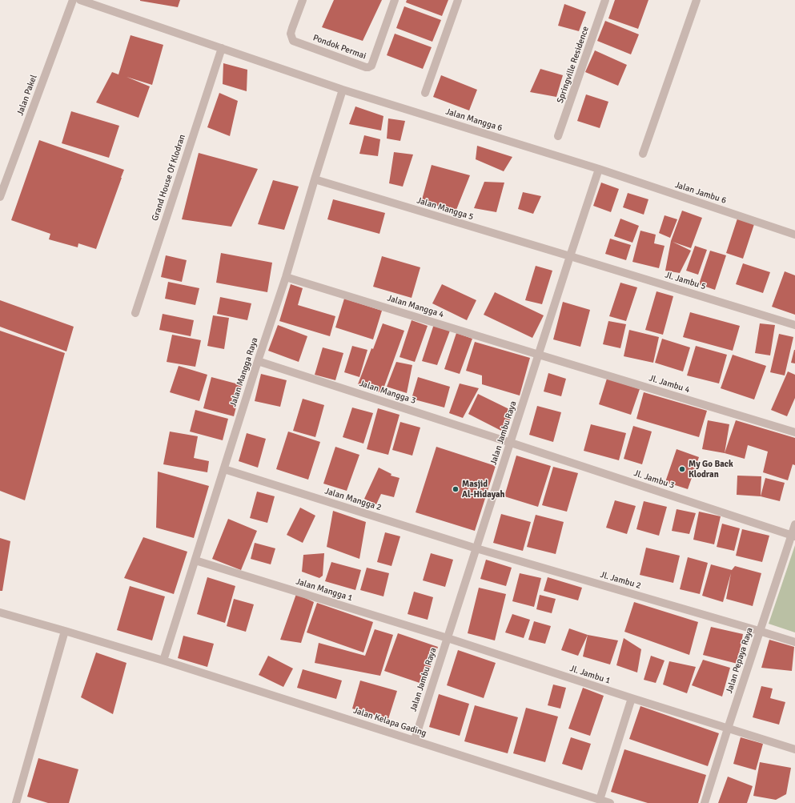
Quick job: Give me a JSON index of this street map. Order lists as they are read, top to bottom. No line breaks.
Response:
{"streets":{"street":["Pondok Permai","Springville Residence","Jalan Pakel","Jalan Mangga 6","Grand House Of Klodran","Jalan Jambu 6","Jalan Mangga 5","Jl. Jambu 5","Jalan Mangga 4","Jalan Mangga Raya","Jl. Jambu 4","Jalan Mangga 3","Jalan Jambu Raya","Jl. Jambu 3","Jalan Mangga 2","Jl. Jambu 2","Jalan Mangga 1","Jalan Pepaya Raya","Jl. Jambu 1","Jalan Kelapa Gading"]},"crossings":[["Jalan Mangga 6","Grand House Of Klodran"],["Jalan Mangga 6","Jalan Jambu 6"],["Jalan Mangga 6","Jalan Mangga Raya"],["Jalan Mangga 6","Jalan Jambu Raya"],["Jalan Jambu 6","Jalan Jambu Raya"],["Jalan Mangga 5","Jl. Jambu 5"],["Jalan Mangga 5","Jalan Mangga Raya"],["Jalan Mangga 5","Jalan Jambu Raya"],["Jl. Jambu 5","Jalan Jambu Raya"],["Jalan Mangga 4","Jalan Mangga Raya"],["Jalan Mangga 4","Jl. Jambu 4"],["Jalan Mangga 4","Jalan Jambu Raya"],["Jalan Mangga Raya","Jalan Mangga 3"],["Jalan Mangga Raya","Jalan Mangga 2"],["Jalan Mangga Raya","Jalan Mangga 1"],["Jalan Mangga Raya","Jalan Kelapa Gading"],["Jl. Jambu 4","Jalan Jambu Raya"],["Jalan Mangga 3","Jalan Jambu Raya"],["Jalan Mangga 3","Jl. Jambu 3"],["Jalan Jambu Raya","Jl. Jambu 3"],["Jalan Jambu Raya","Jalan Mangga 2"],["Jalan Jambu Raya","Jl. Jambu 2"],["Jalan Jambu Raya","Jalan Mangga 1"],["Jalan Jambu Raya","Jl. Jambu 1"],["Jalan Jambu Raya","Jalan Kelapa Gading"],["Jl. Jambu 3","Jalan Pepaya Raya"],["Jalan Mangga 2","Jl. Jambu 2"],["Jl. Jambu 2","Jalan Pepaya Raya"],["Jalan Mangga 1","Jl. Jambu 1"],["Jalan Pepaya Raya","Jl. Jambu 1"]],"places":["My Go Back Klodran","Masjid Al-Hidayah"]}
